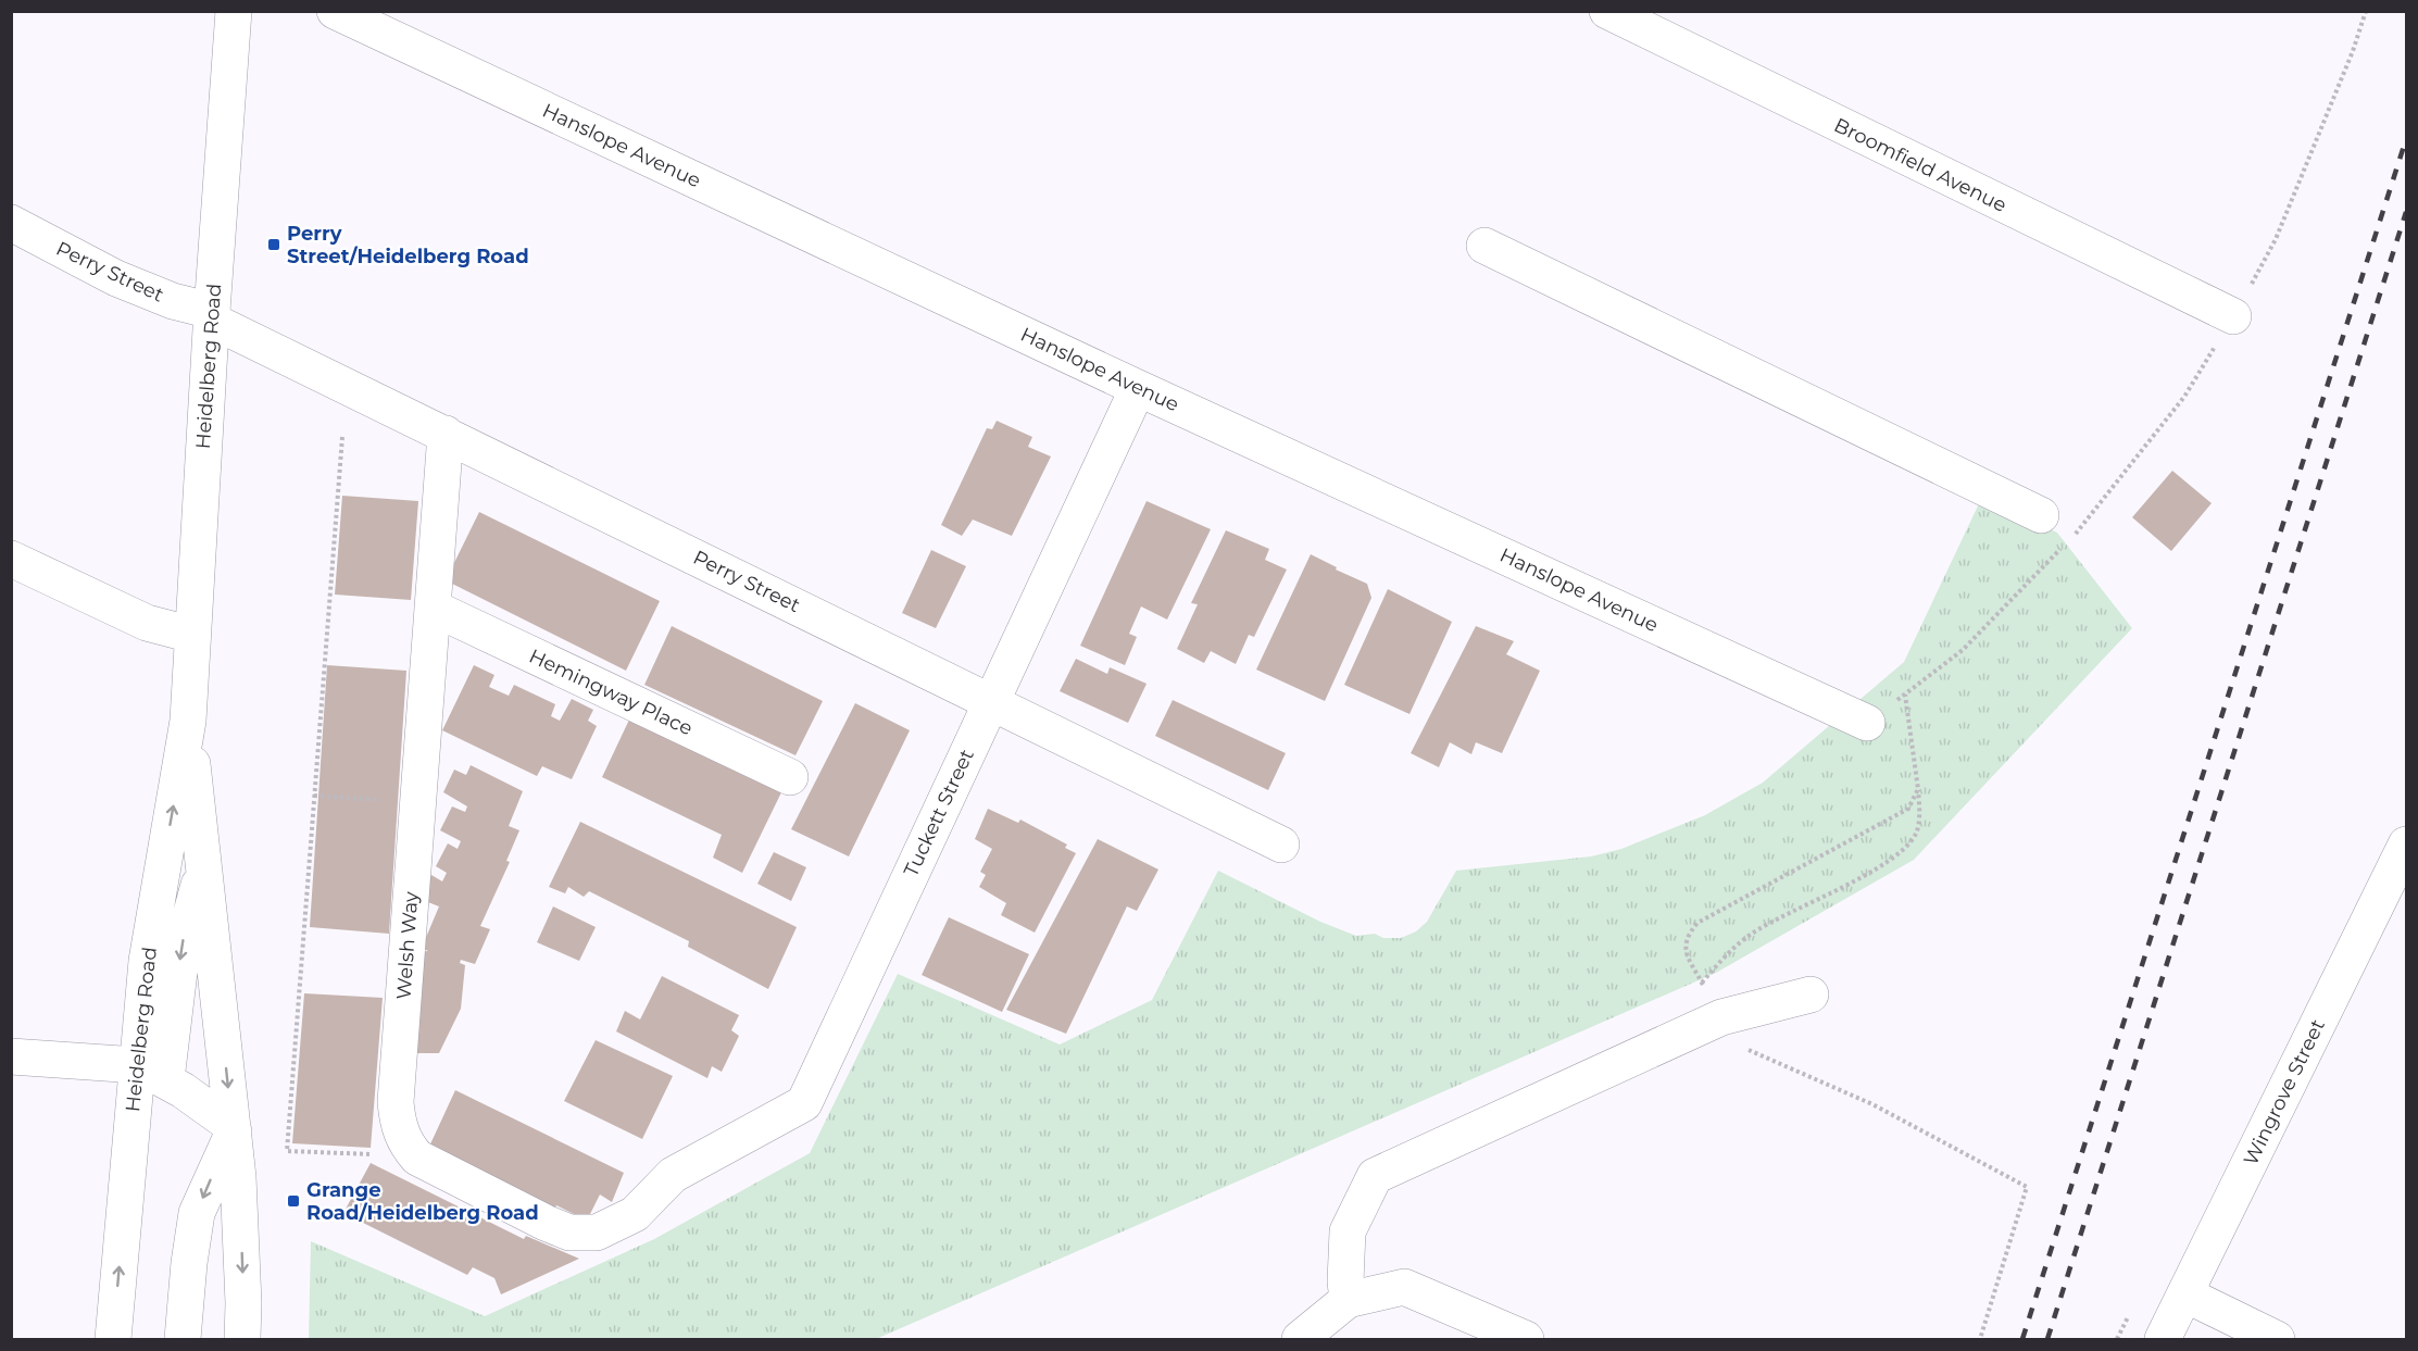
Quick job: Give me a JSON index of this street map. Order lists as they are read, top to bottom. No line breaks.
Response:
{"streets":{"street":["Hanslope Avenue","Broomfield Avenue","Perry Street","Heidelberg Road","Hemingway Place","Tuckett Street","Welsh Way","Wingrove Street"]},"crossings":[["Hanslope Avenue","Tuckett Street"],["Perry Street","Heidelberg Road"],["Perry Street","Tuckett Street"],["Perry Street","Welsh Way"],["Hemingway Place","Welsh Way"],["Tuckett Street","Welsh Way"]],"places":{"transit":["Perry Street/Heidelberg Road","Grange Road/Heidelberg Road"]}}
